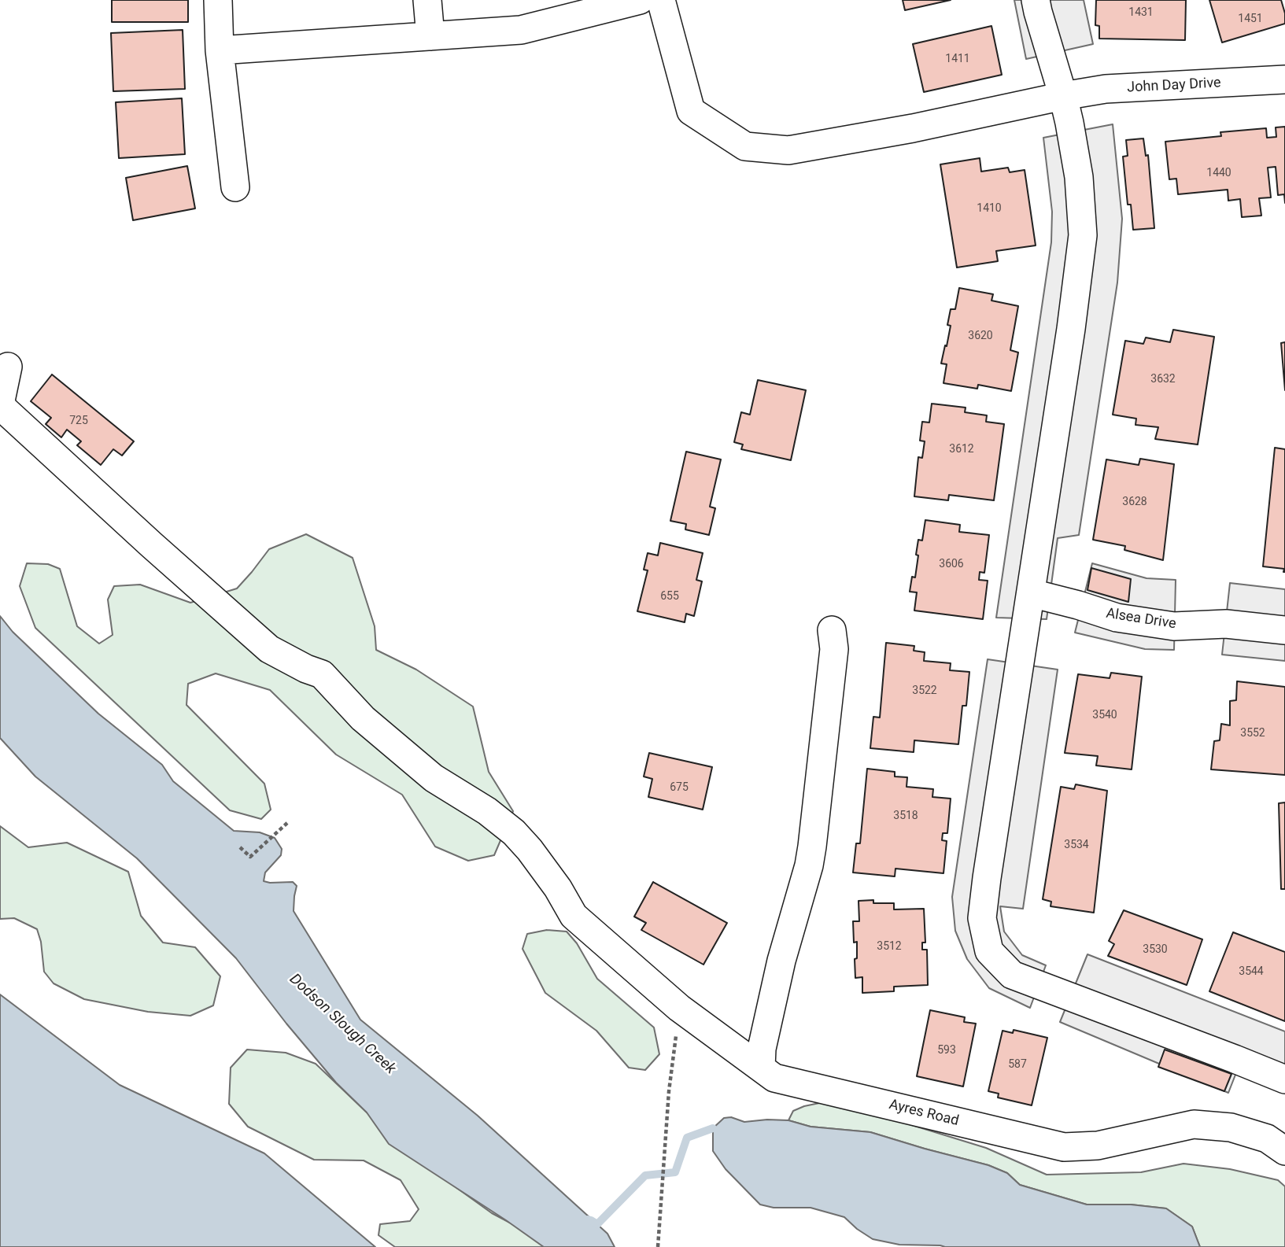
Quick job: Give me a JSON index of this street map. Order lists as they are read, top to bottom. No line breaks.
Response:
{"streets":{"street":["John Day Drive","Alsea Drive","Ayres Road"]},"water":["Dodson Slough Creek"],"house_numbers":["1431","1451","1411","1440","1410","3620","3632","725","3612","3628","3606","655","3522","3540","3552","675","3518","3534","3512","3530","3544","593","587"]}
